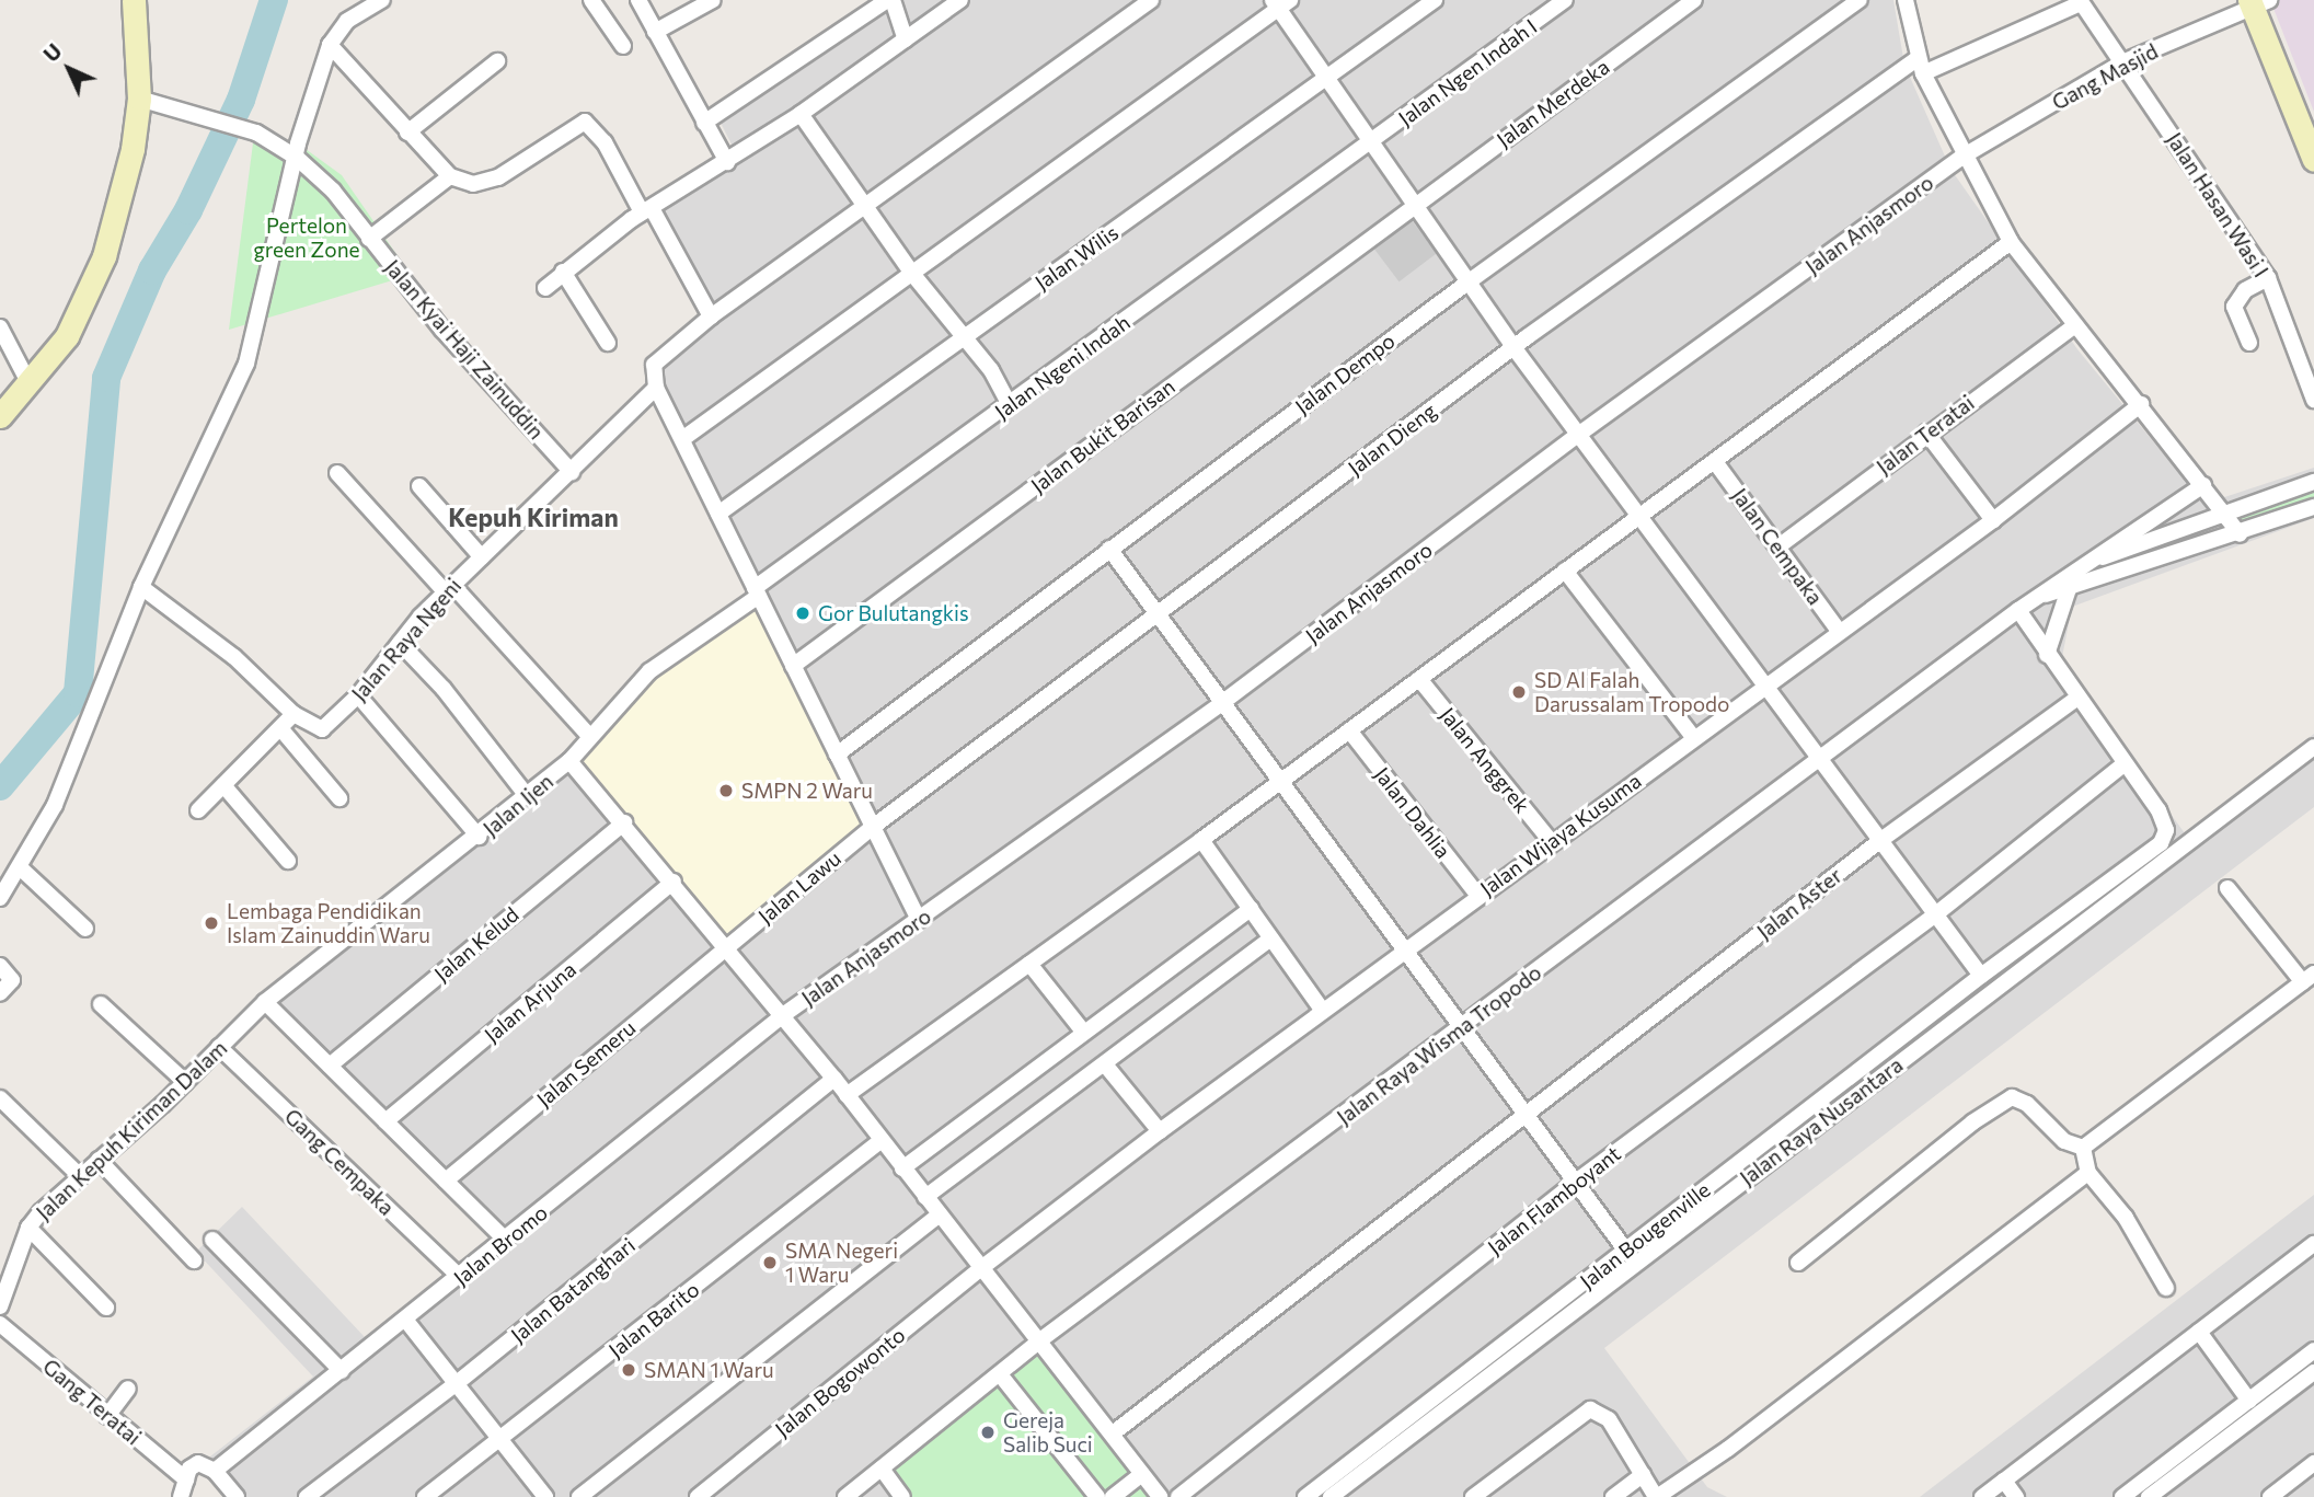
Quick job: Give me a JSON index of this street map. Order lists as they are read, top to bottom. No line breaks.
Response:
{"streets":{"street":["Jalan Ngen Indah I","Gang Masjid","Jalan Merdeka","Jalan Hasan Wasi I","Jalan Anjasmoro","Jalan Wilis","Jalan Kyai Haji Zainuddin","Jalan Ngeni Indah","Jalan Dempo","Jalan Teratai","Jalan Bukit Barisan","Jalan Dieng","Jalan Cempaka","Jalan Raya Ngeni","Jalan Anggrek","Jalan Ijen","Jalan Dahlia","Jalan Wijaya Kusuma","Jalan Lawu","Jalan Aster","Jalan Kelud","Jalan Arjuna","Jalan Raya Wisma Tropodo","Jalan Semeru","Jalan Raya Nusantara","Jalan Kepuh Kiriman Dalam","Gang Cempaka","Jalan Flamboyant","Jalan Bougenville","Jalan Bromo","Jalan Batanghari","Jalan Barito","Jalan Bogowonto","Gang Teratai"]},"crossings":[["Jalan Ngen Indah I","Jalan Ngeni Indah"],["Gang Masjid","Jalan Hasan Wasi I"],["Gang Masjid","Jalan Anjasmoro"],["Jalan Merdeka","Jalan Bukit Barisan"],["Jalan Hasan Wasi I","Jalan Dieng"],["Jalan Anjasmoro","Jalan Bromo"],["Jalan Kyai Haji Zainuddin","Jalan Raya Ngeni"],["Jalan Ngeni Indah","Jalan Ijen"],["Jalan Teratai","Jalan Cempaka"],["Jalan Dieng","Jalan Lawu"],["Jalan Cempaka","Jalan Wijaya Kusuma"],["Jalan Anggrek","Jalan Wijaya Kusuma"],["Jalan Ijen","Jalan Kepuh Kiriman Dalam"],["Jalan Dahlia","Jalan Wijaya Kusuma"],["Jalan Wijaya Kusuma","Jalan Bogowonto"],["Jalan Lawu","Jalan Semeru"],["Jalan Kepuh Kiriman Dalam","Gang Cempaka"],["Gang Cempaka","Jalan Bromo"],["Jalan Flamboyant","Jalan Bougenville"]],"districts":["Kepuh Kiriman"],"parks":["Pertelon green Zone"],"places":["Gor Bulutangkis","SD Al Falah Darussalam Tropodo","SMPN 2 Waru","Lembaga Pendidikan Islam Zainuddin Waru","SMA Negeri 1 Waru","SMAN 1 Waru","Gereja Salib Suci"],"north":"top left"}
